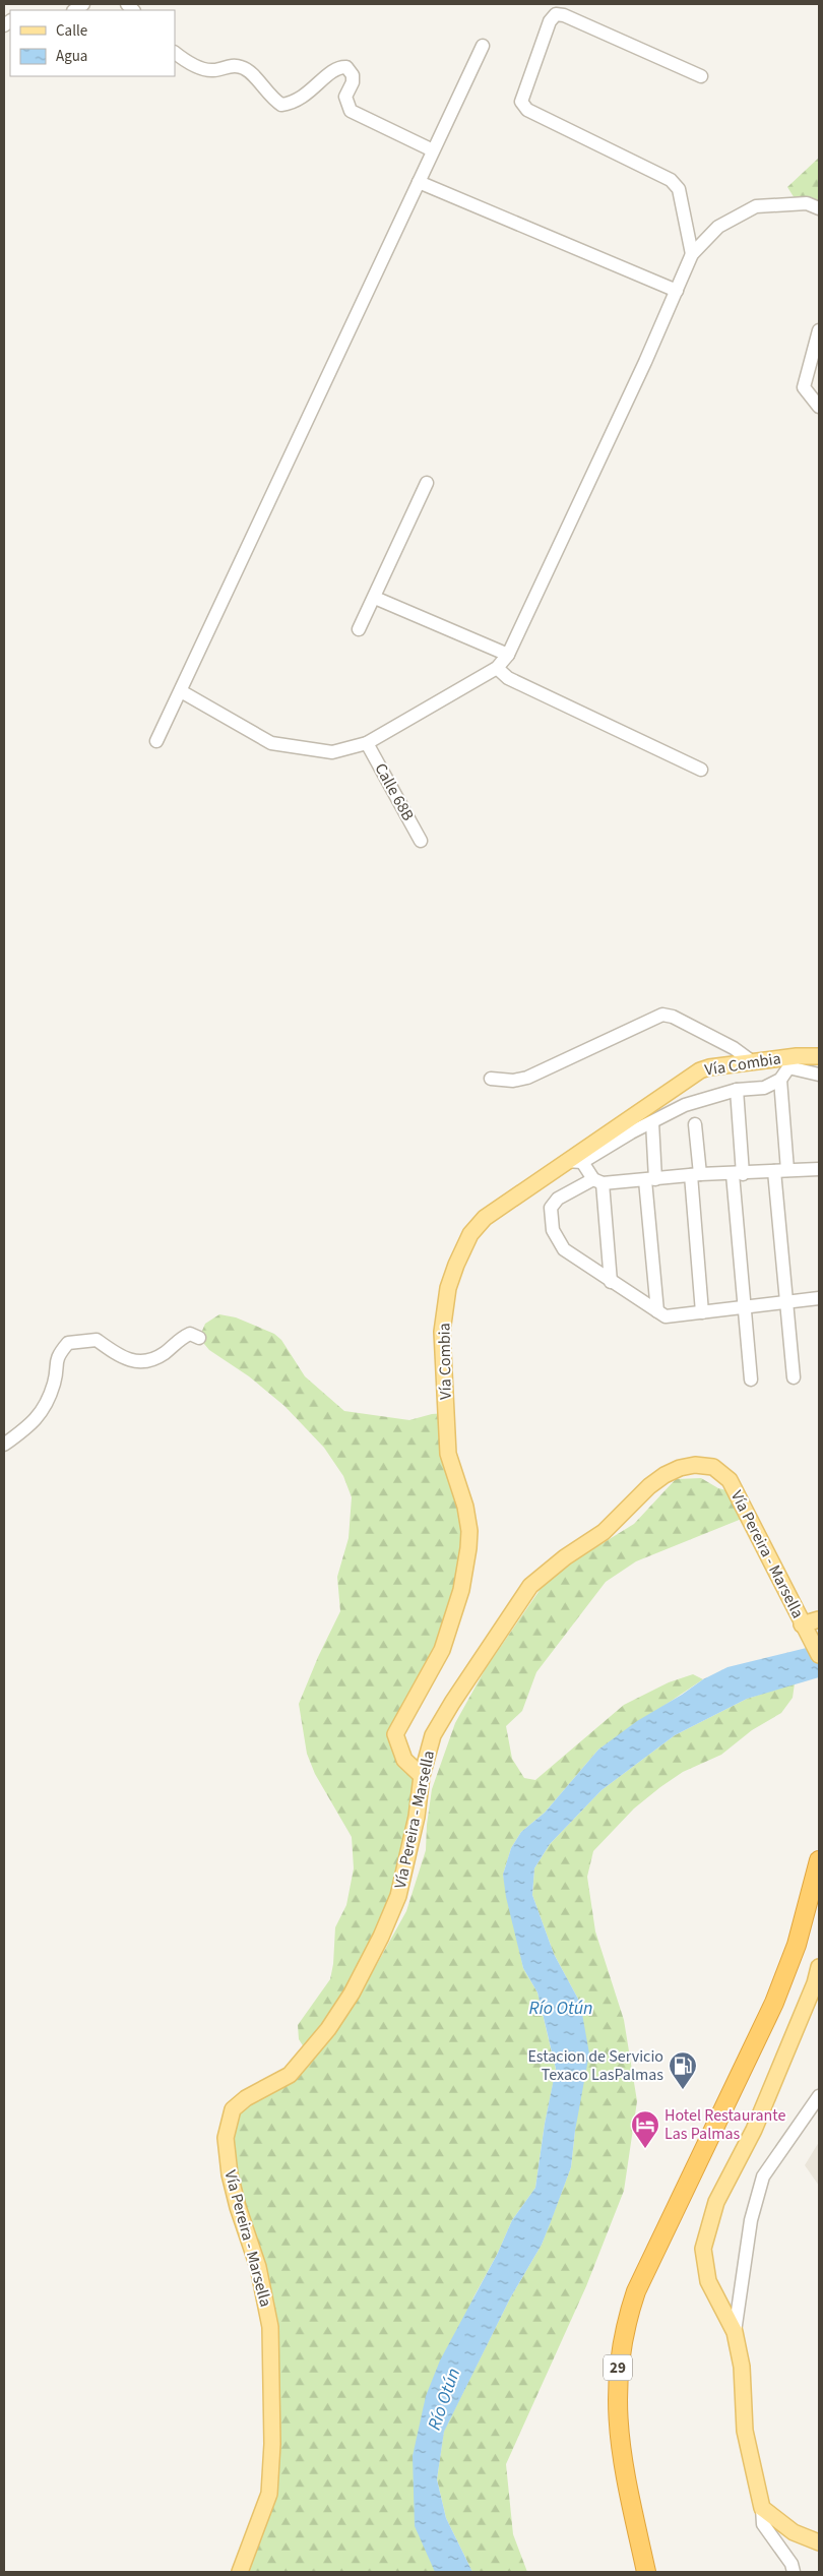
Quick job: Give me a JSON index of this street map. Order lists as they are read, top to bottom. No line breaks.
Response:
{"streets":{"highway":["29"],"main road":["Vía Combia","Vía Pereira - Marsella"],"street":["Calle 68B"]},"crossings":[["Vía Combia","Vía Pereira - Marsella"]],"water":["Río Otún"],"places":{"fuel station":["Estacion de Servicio Texaco LasPalmas"],"hotel":["Hotel Restaurante Las Palmas"]},"legend":["Calle","Agua"]}
